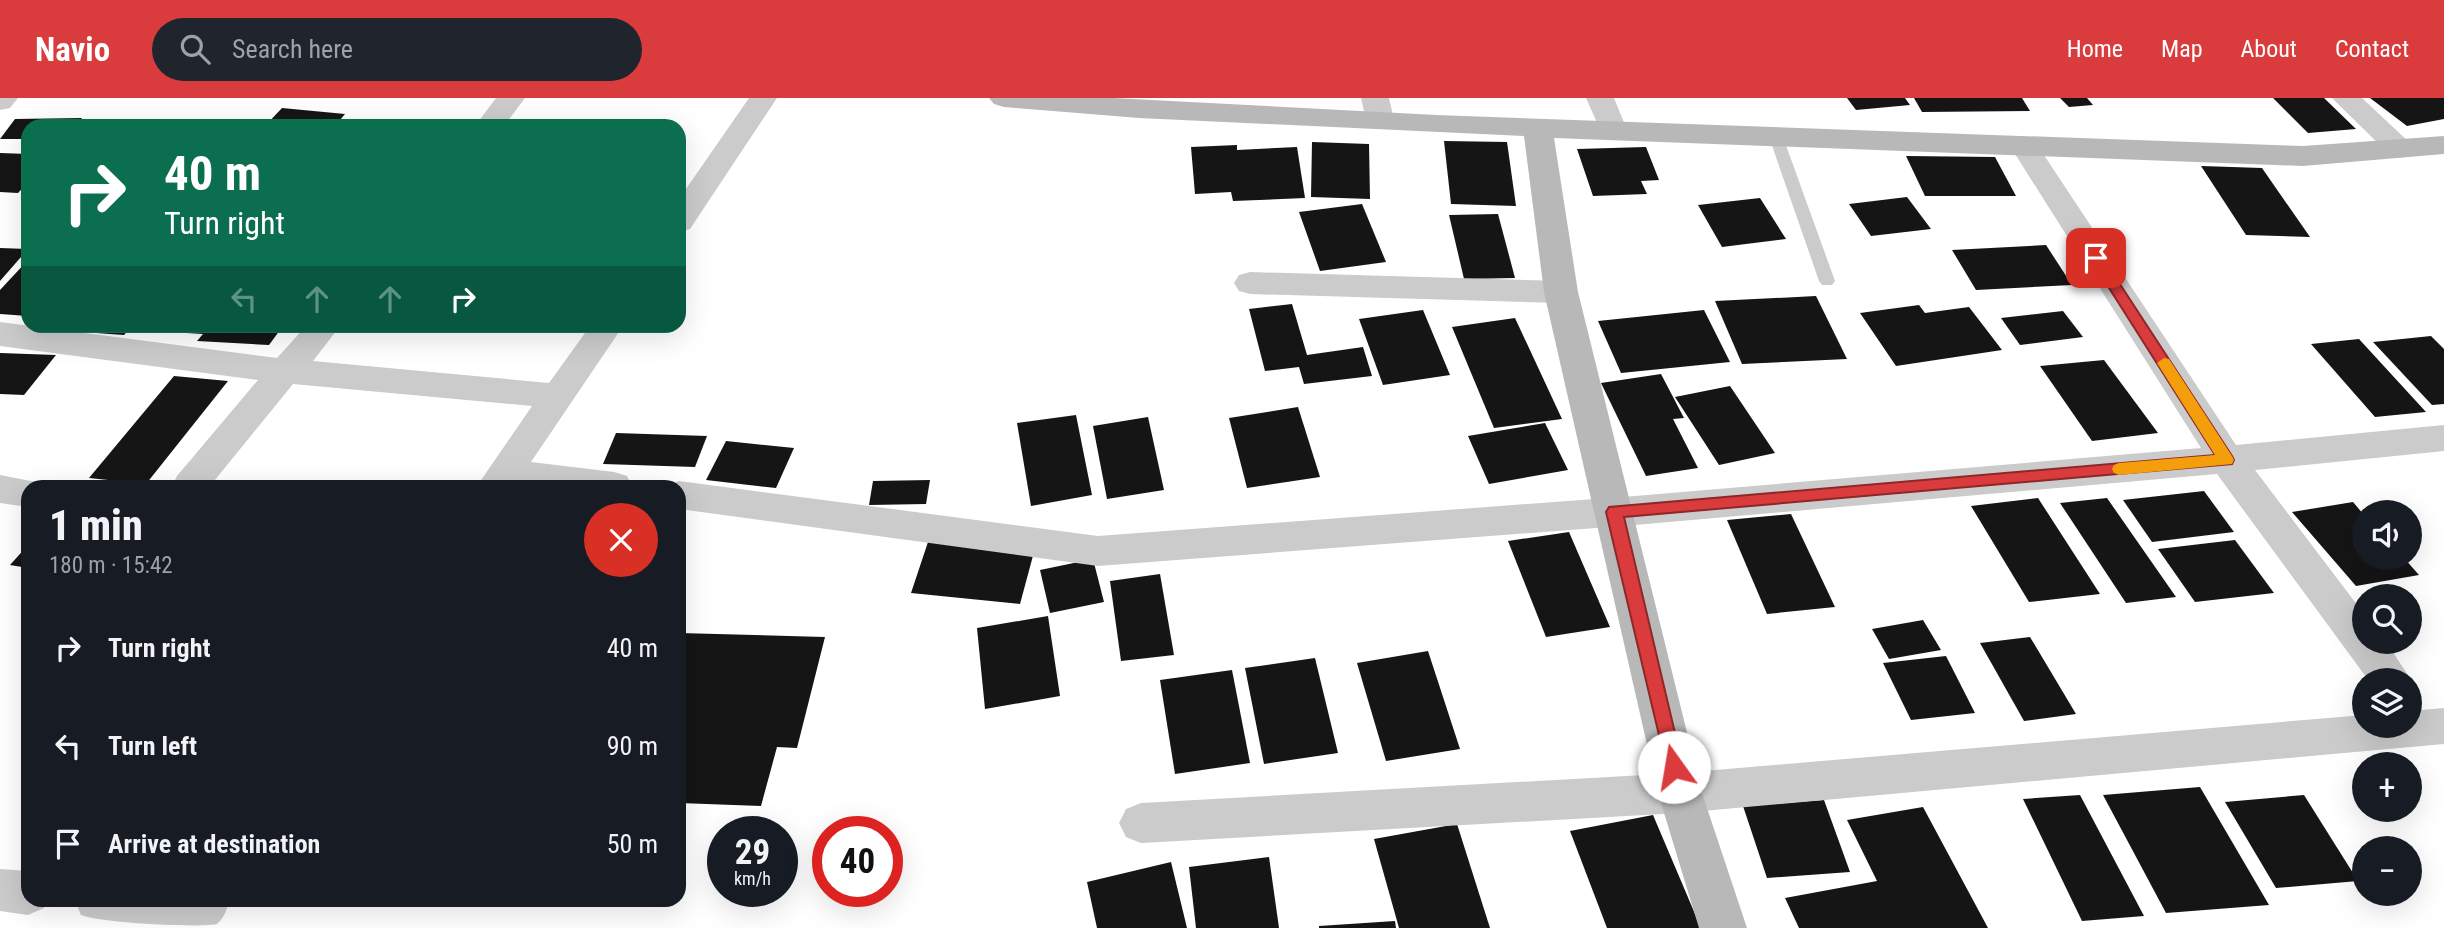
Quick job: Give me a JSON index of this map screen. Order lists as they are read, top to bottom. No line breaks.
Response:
{"page":{"header":"Navio","search":"Search here","nav":["Home","Map","About","Contact"],"turn":["40 m","Turn right"],"heading":["1 min","180 m · 15:42"],"map_buttons":["+","−"],"list":[{"name":"Turn right","value":"40 m"},{"name":"Turn left","value":"90 m"},{"name":"Arrive at destination","value":"50 m"}],"speed":"29 km/h","limit":"40"}}
